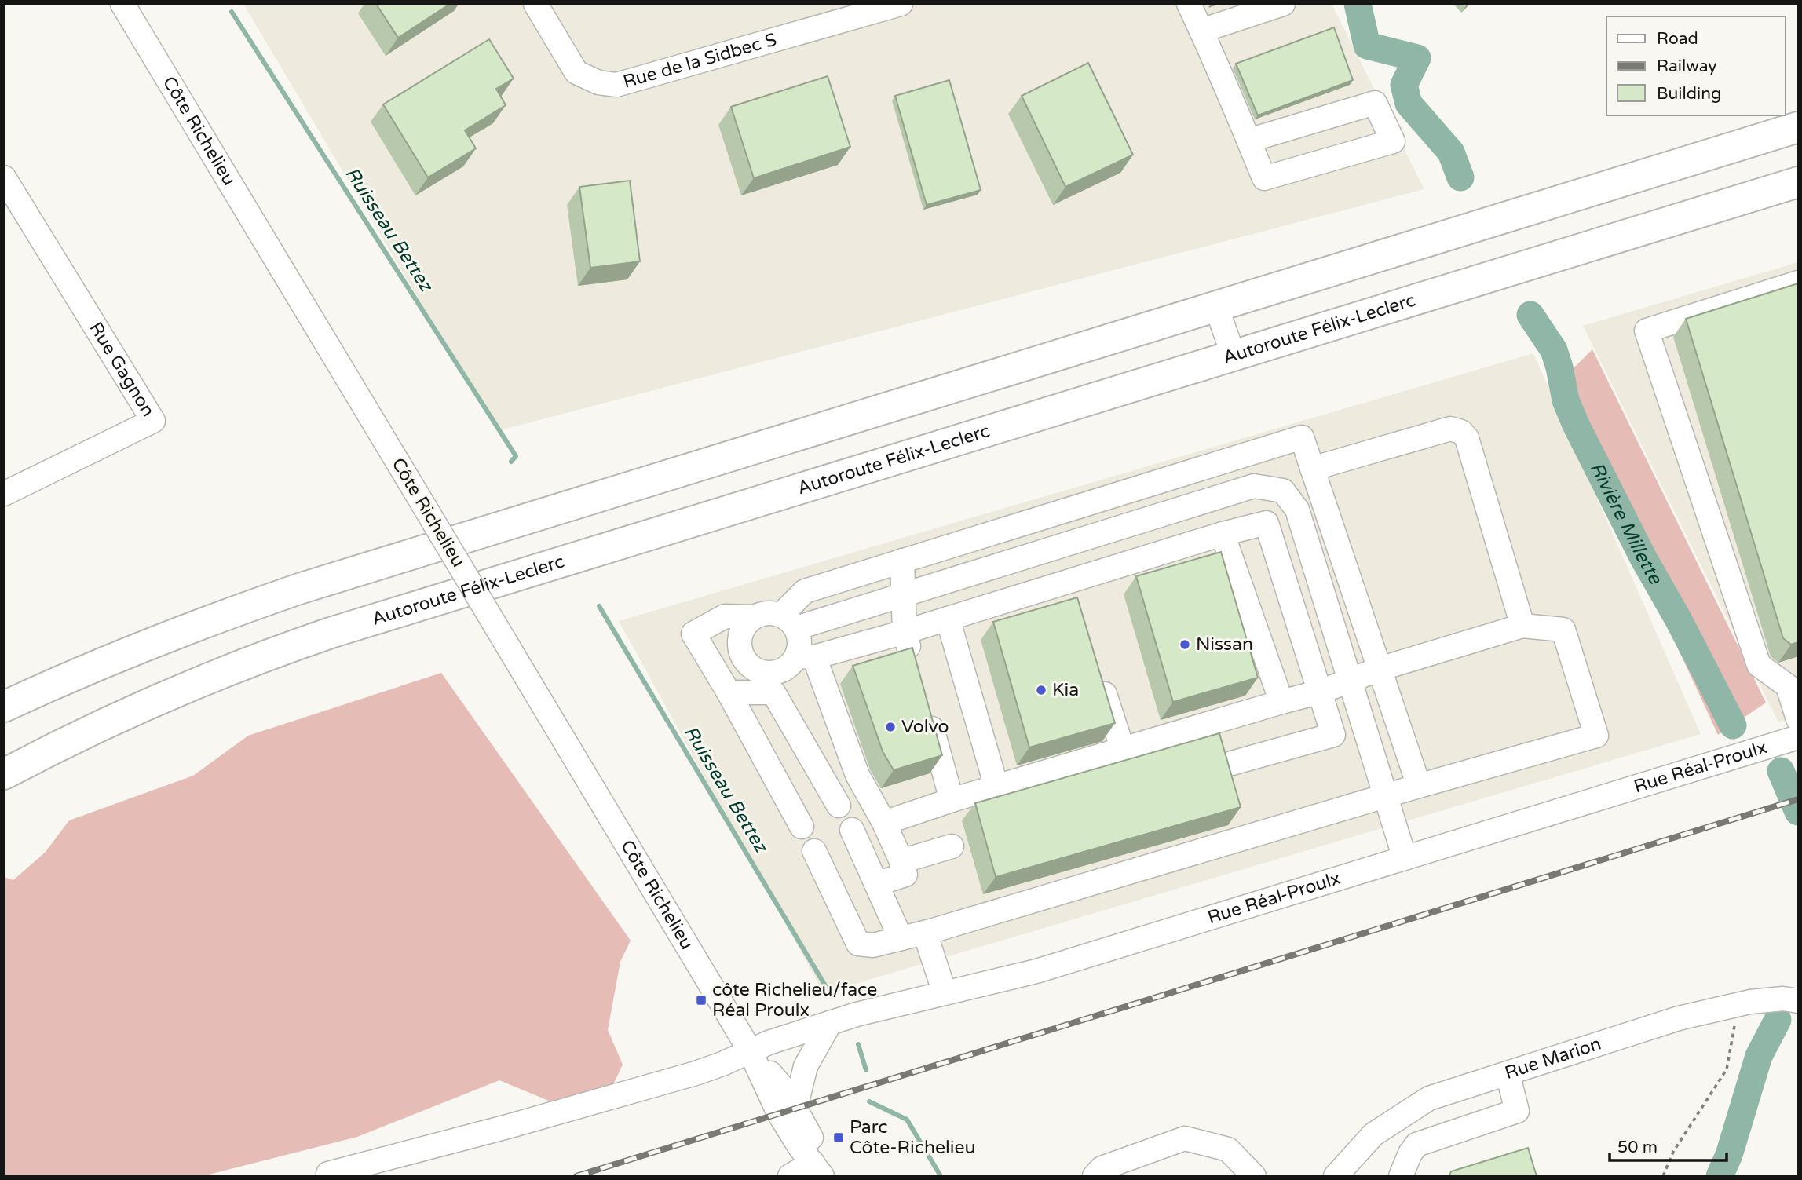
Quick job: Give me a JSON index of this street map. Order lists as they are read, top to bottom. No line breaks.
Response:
{"streets":{"highway":["Autoroute Félix-Leclerc"],"street":["Rue de la Sidbec S","Côte Richelieu","Rue Gagnon","Rue Réal-Proulx","Rue Marion"]},"crossings":[["Côte Richelieu","Rue Réal-Proulx"]],"water":["Ruisseau Bettez","Rivière Millette"],"places":{"other":["Nissan","Kia","Volvo"],"transit":["côte Richelieu/face Réal Proulx","Parc Côte-Richelieu"]},"legend":["Road","Railway","Building"],"scale_bar":"50 m"}
